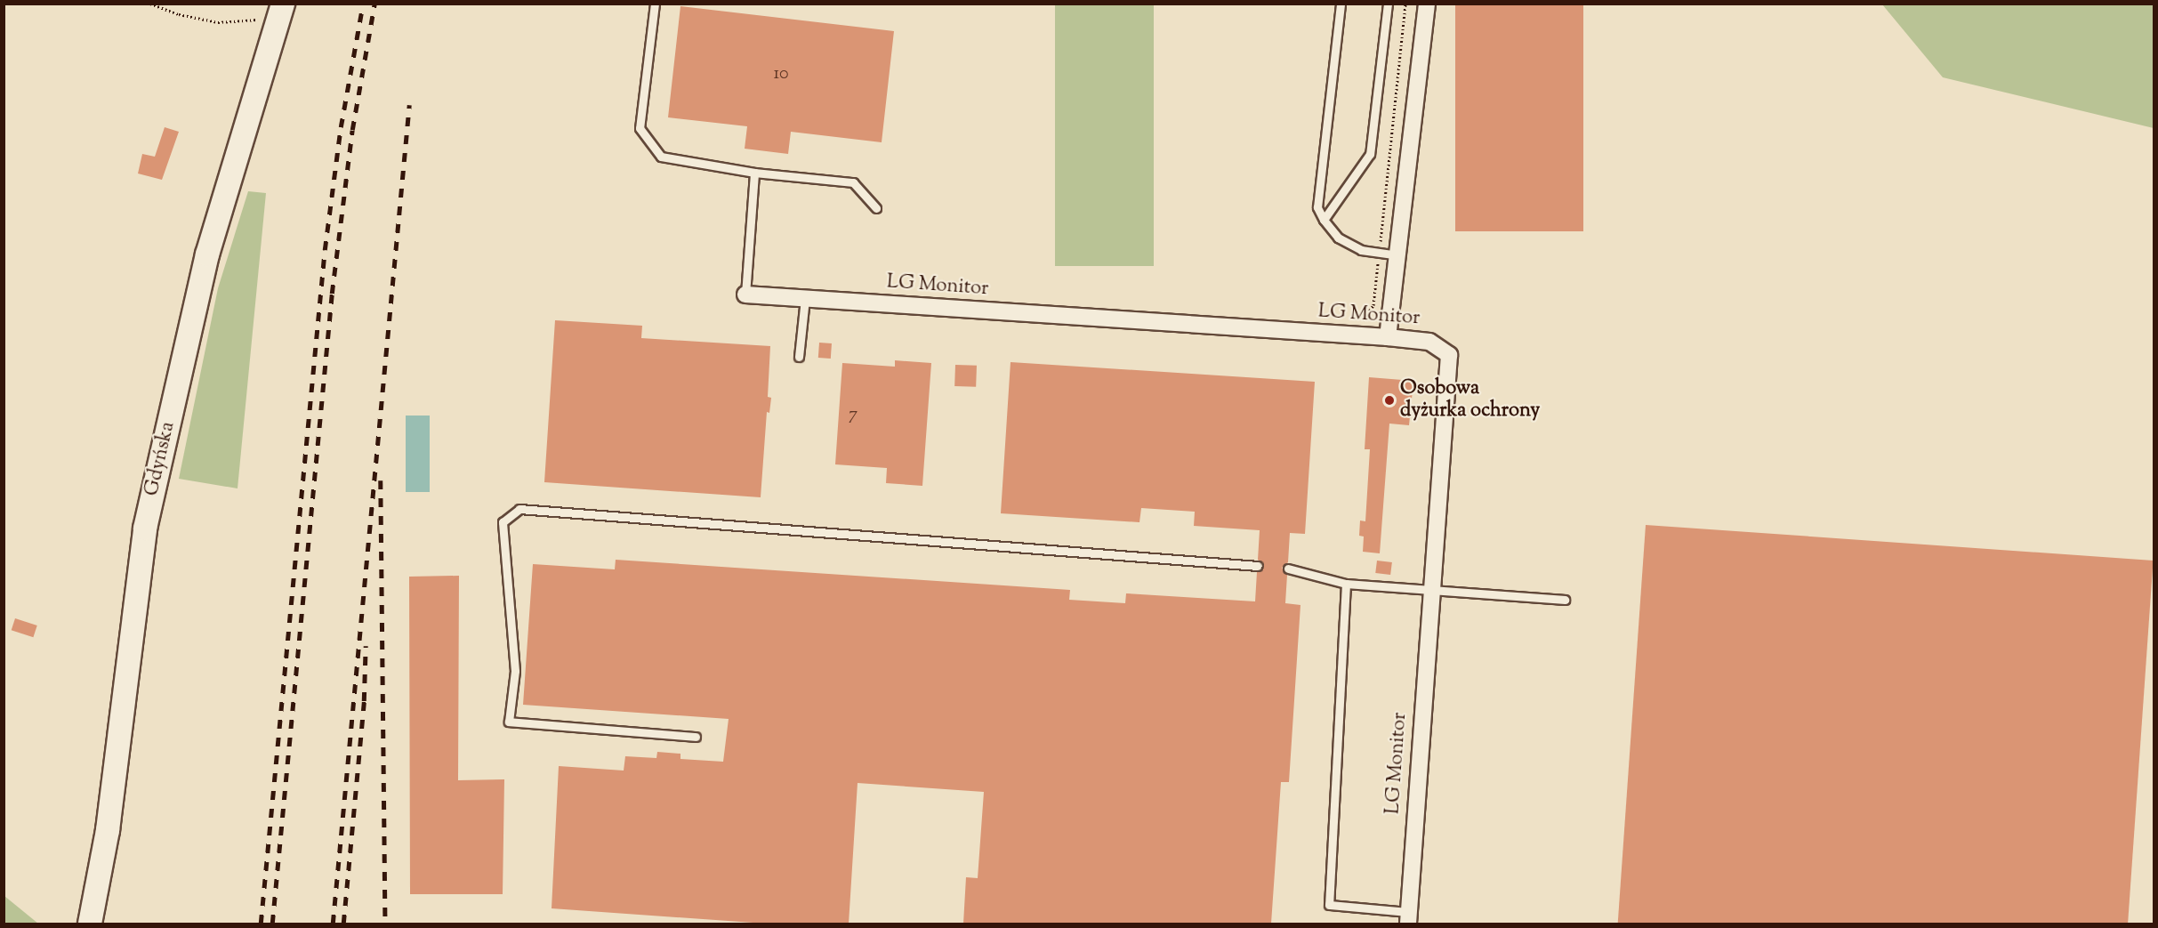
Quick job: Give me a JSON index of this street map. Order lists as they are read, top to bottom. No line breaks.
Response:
{"streets":{"main road":["Gdyńska"],"street":["LG Monitor"]},"places":["Osobowa dyżurka ochrony"],"house_numbers":["10","7"]}
